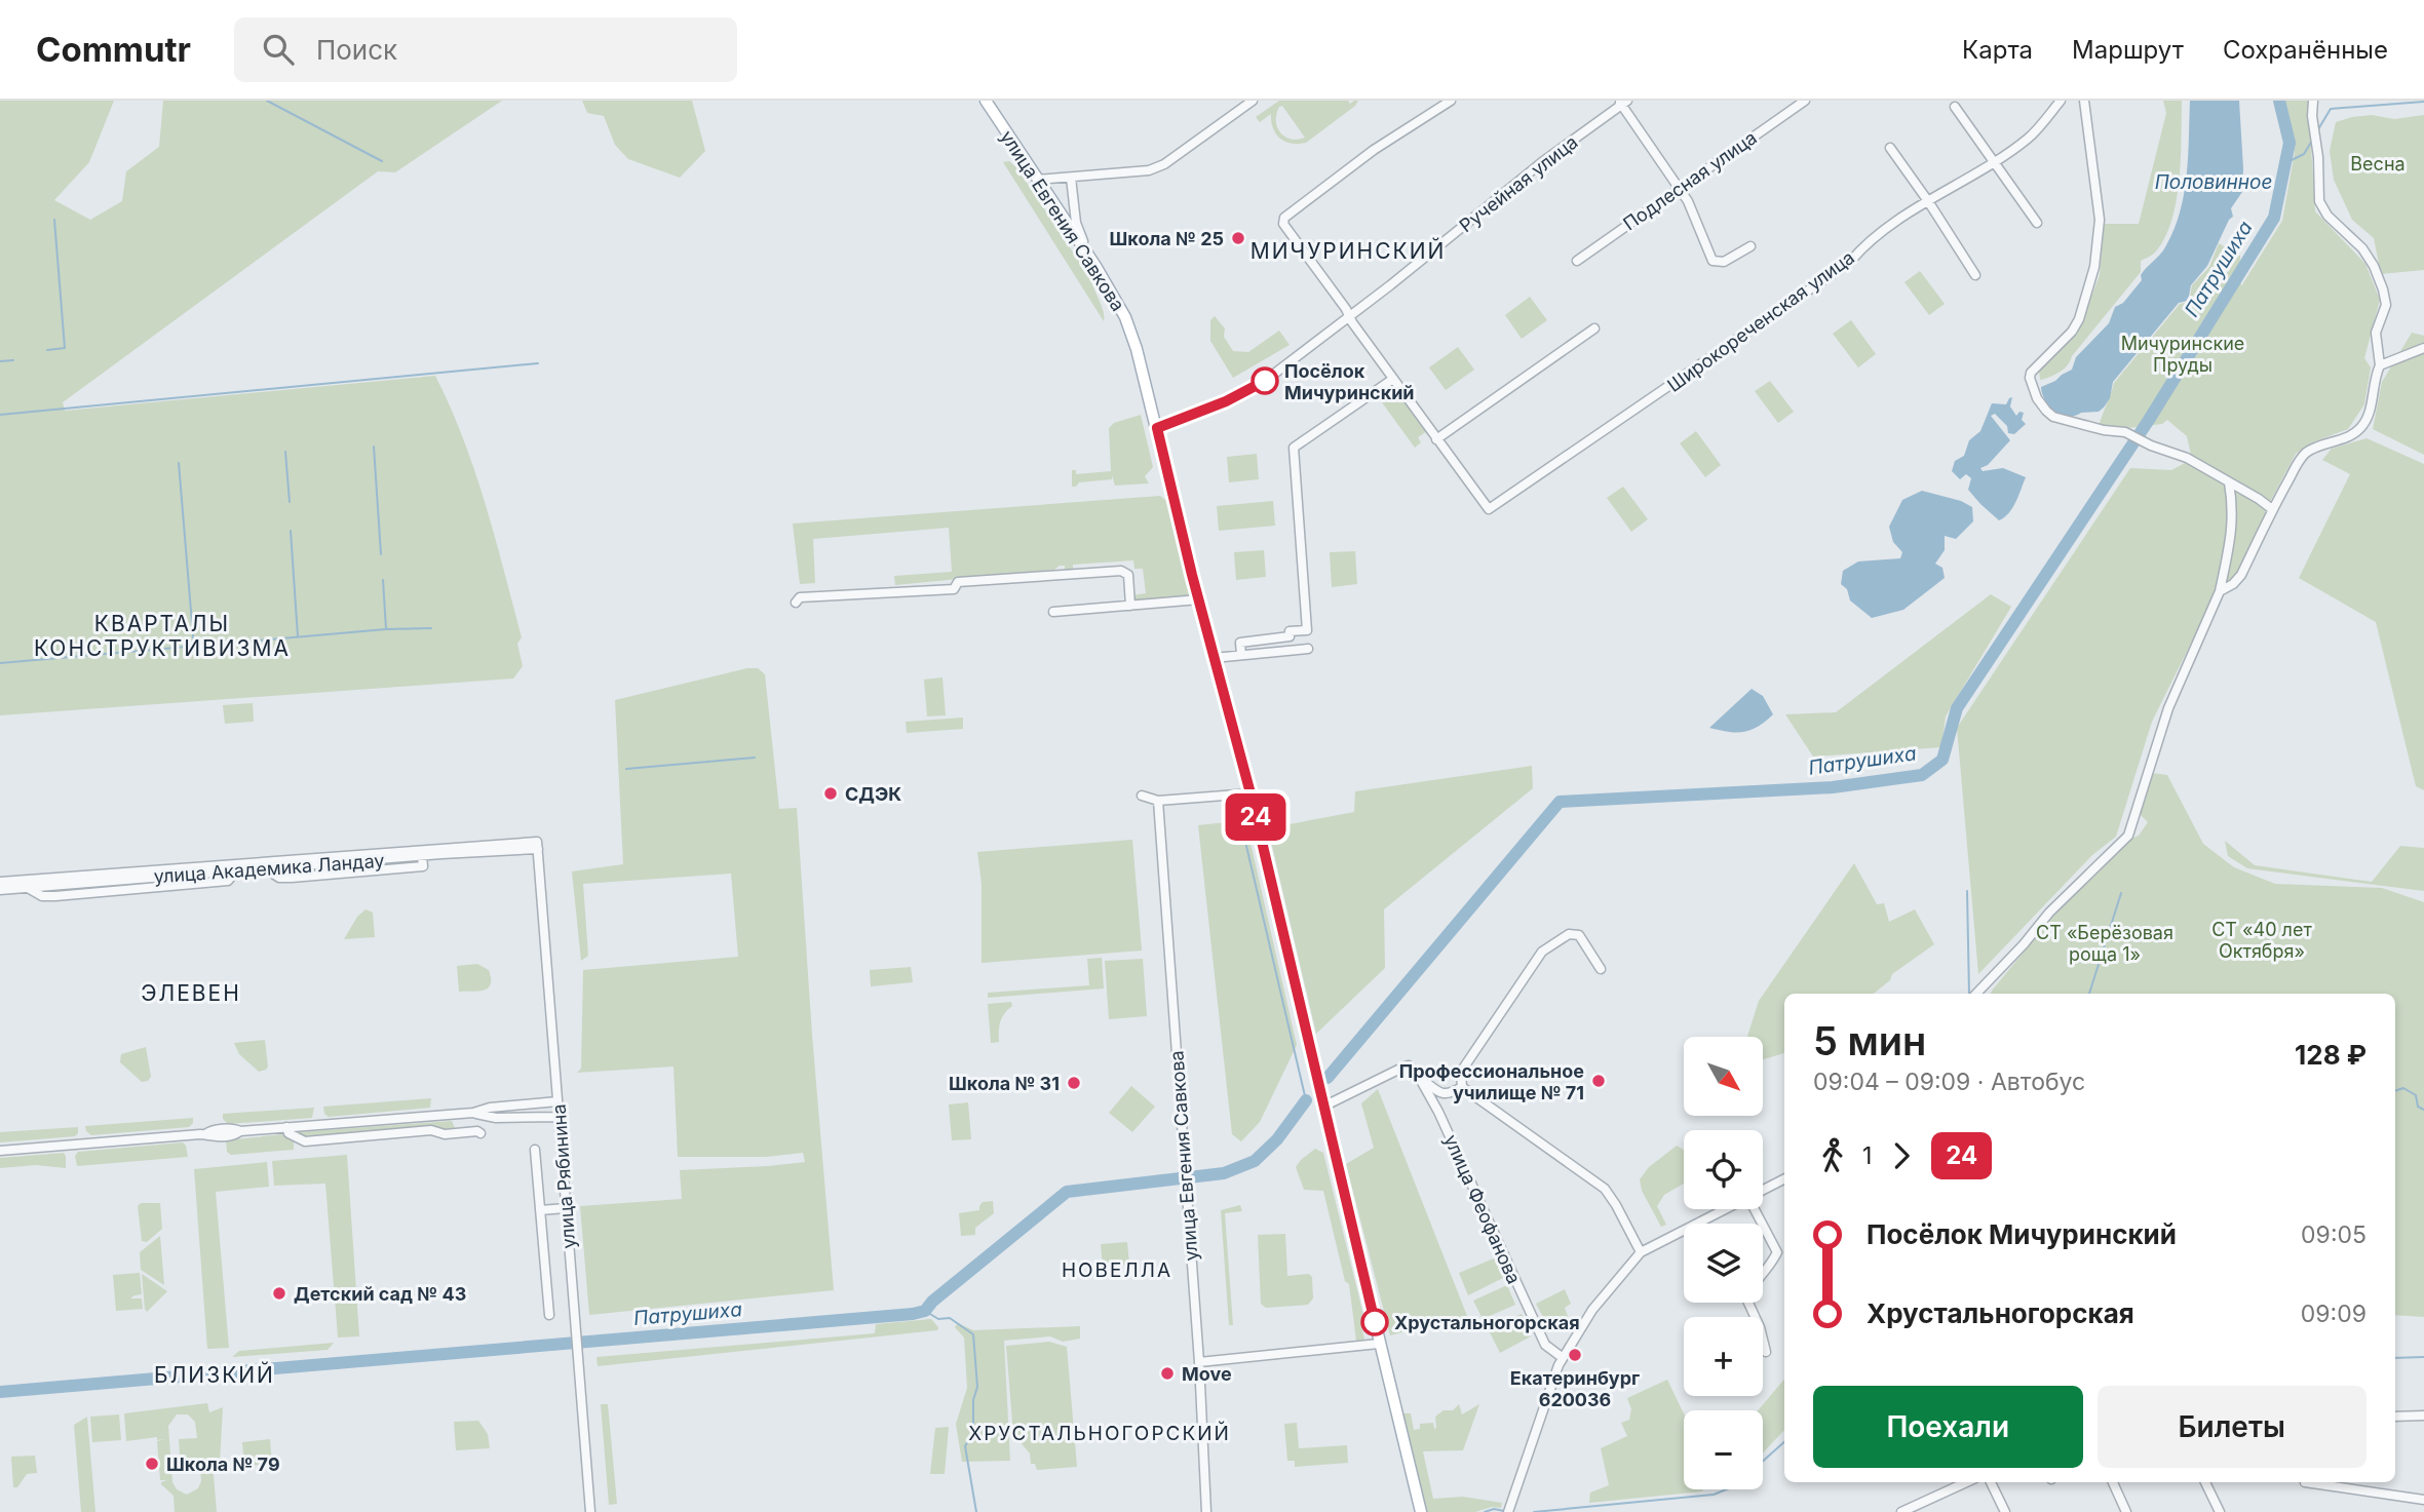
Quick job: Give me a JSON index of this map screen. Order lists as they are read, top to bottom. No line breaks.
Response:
{"streets":{"main road":["улица Евгения Савкова"],"street":["Подлесная улица","Ручейная улица","Широкореченская улица","улица Академика Ландау","улица Рябинина","улица Феофанова"]},"crossings":[["Ручейная улица","улица Евгения Савкова"],["улица Евгения Савкова","улица Феофанова"],["улица Академика Ландау","улица Рябинина"]],"districts":["МИЧУРИНСКИЙ","КВАРТАЛЫ КОНСТРУКТИВИЗМА","ЭЛЕВЕН","НОВЕЛЛА","БЛИЗКИЙ","ХРУСТАЛЬНОГОРСКИЙ"],"water":["Половинное","Патрушиха"],"parks":["Весна","Мичуринские Пруды","СТ «40 лет Октября»","СТ «Берёзовая роща 1»"],"places":["Школа № 25","Посёлок Мичуринский","СДЭК","Профессиональное училище № 71","Школа № 31","Детский сад № 43","Хрустальногорская","Екатеринбург 620036","Move","Школа № 79"],"lines":["bus line 24"],"north":"bottom right","page":{"header":"Commutr","search":"Поиск","nav":["Карта","Маршрут","Сохранённые"],"on_map":"24","heading":["5 мин","09:04 – 09:09 · Автобус","128 ₽"],"map_buttons":["+","−"],"legs":["1","24"],"list":[{"name":"Посёлок Мичуринский","value":"09:05"},{"name":"Хрустальногорская","value":"09:09"}],"buttons":["Поехали","Билеты"]}}
